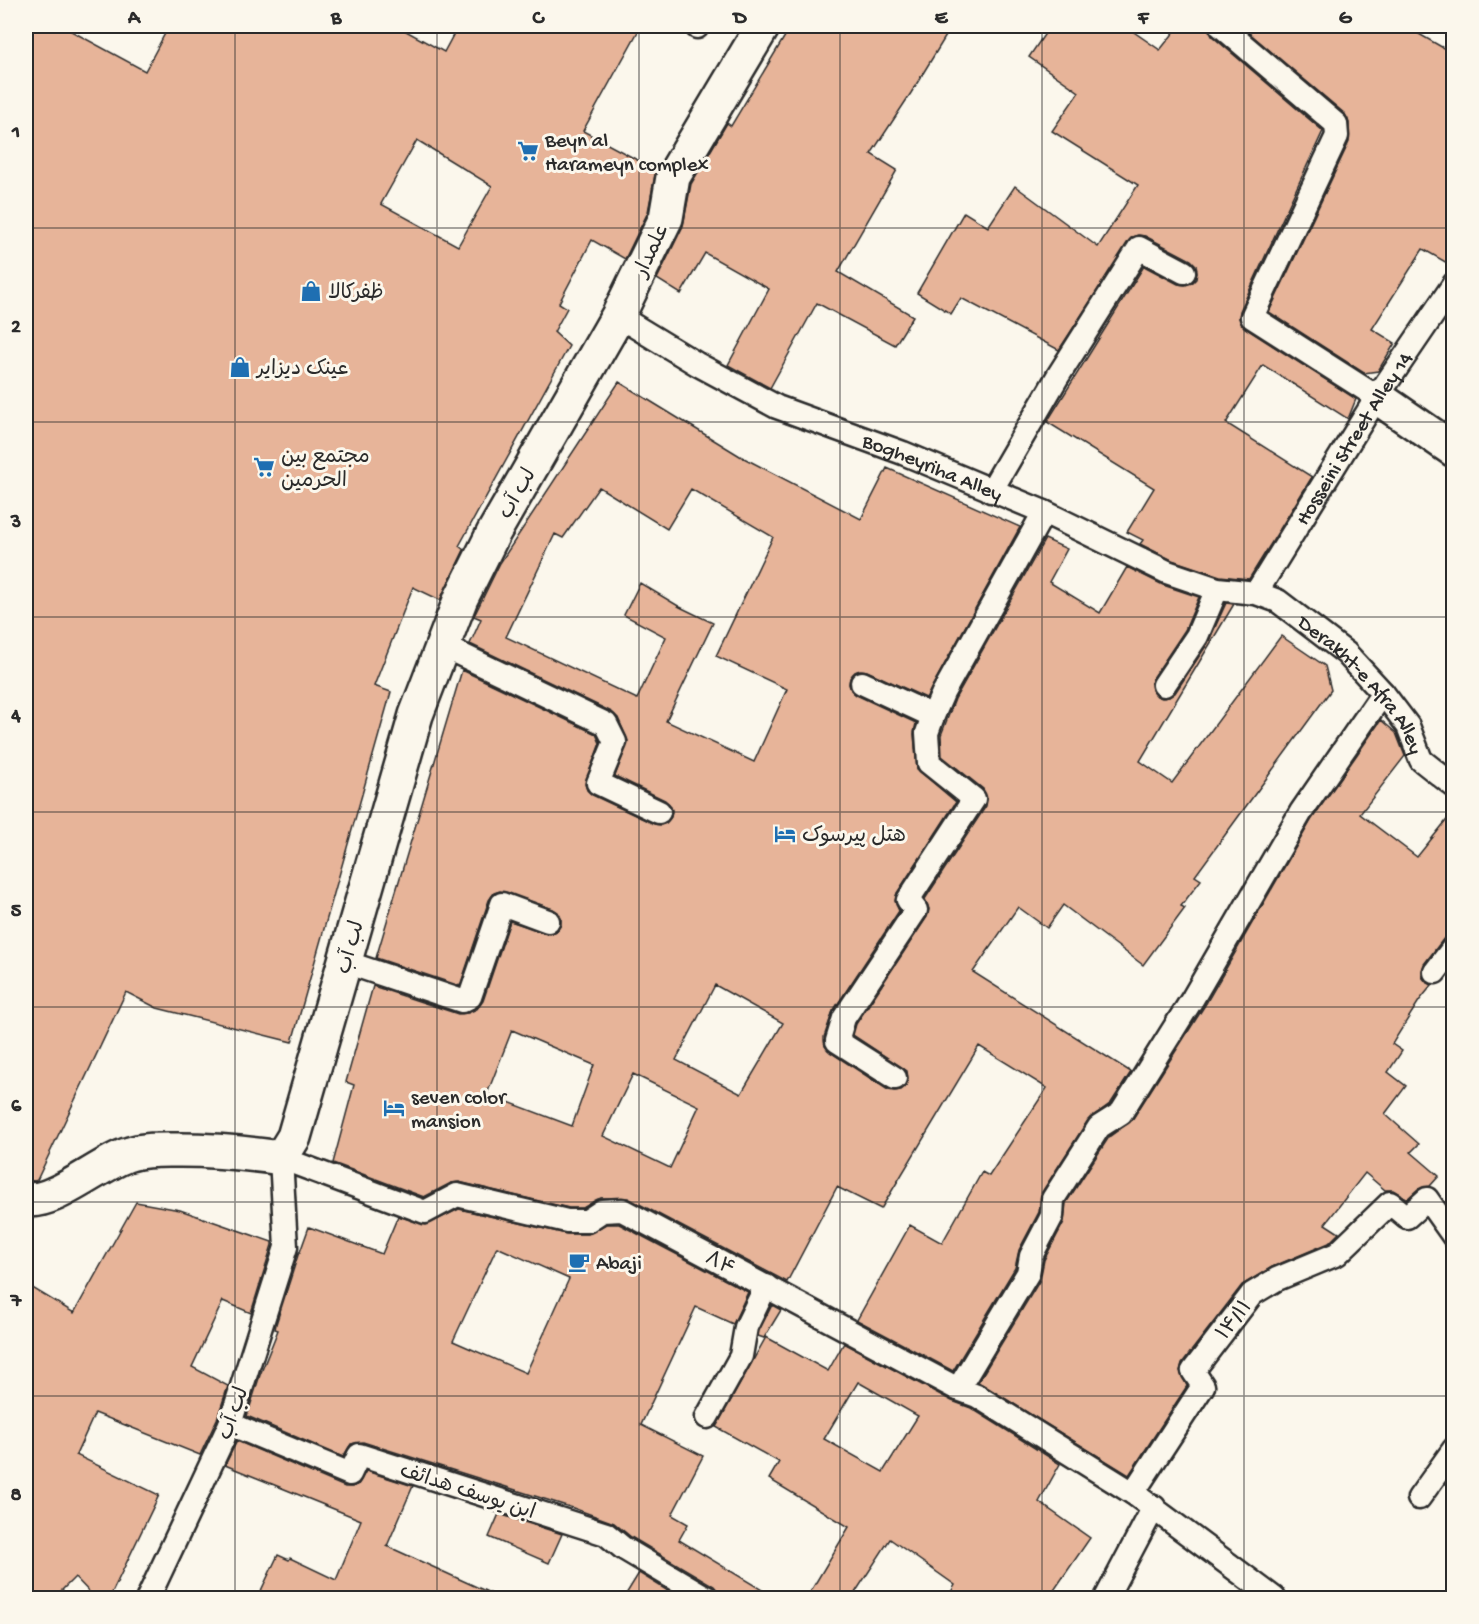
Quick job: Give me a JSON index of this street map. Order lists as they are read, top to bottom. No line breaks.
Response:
{"streets":{"street":["علمدار","لب آب"],"lane":["Hosseini Street Alley 14","Bogheyriha Alley","Derakht-e Afra Alley","۸۴","۱۴/۱۱","ابن یوسف هدائف"]},"crossings":[["علمدار","Bogheyriha Alley"],["علمدار","لب آب"],["Hosseini Street Alley 14","Bogheyriha Alley"],["Hosseini Street Alley 14","Derakht-e Afra Alley"],["Bogheyriha Alley","لب آب"],["Bogheyriha Alley","Derakht-e Afra Alley"],["لب آب","۸۴"],["لب آب","ابن یوسف هدائف"],["۸۴","۱۴/۱۱"]],"places":{"supermarket":["Beyn al Harameyn complex","مجتمع بین الحرمین"],"shop":["ظفرکالا","عینک دیزایر"],"hotel":["هتل پیرسوک","seven color mansion"],"cafe":["Abaji"]},"grid":{"columns":["A","B","C","D","E","F","G"],"rows":["1","2","3","4","5","6","7","8"]}}
